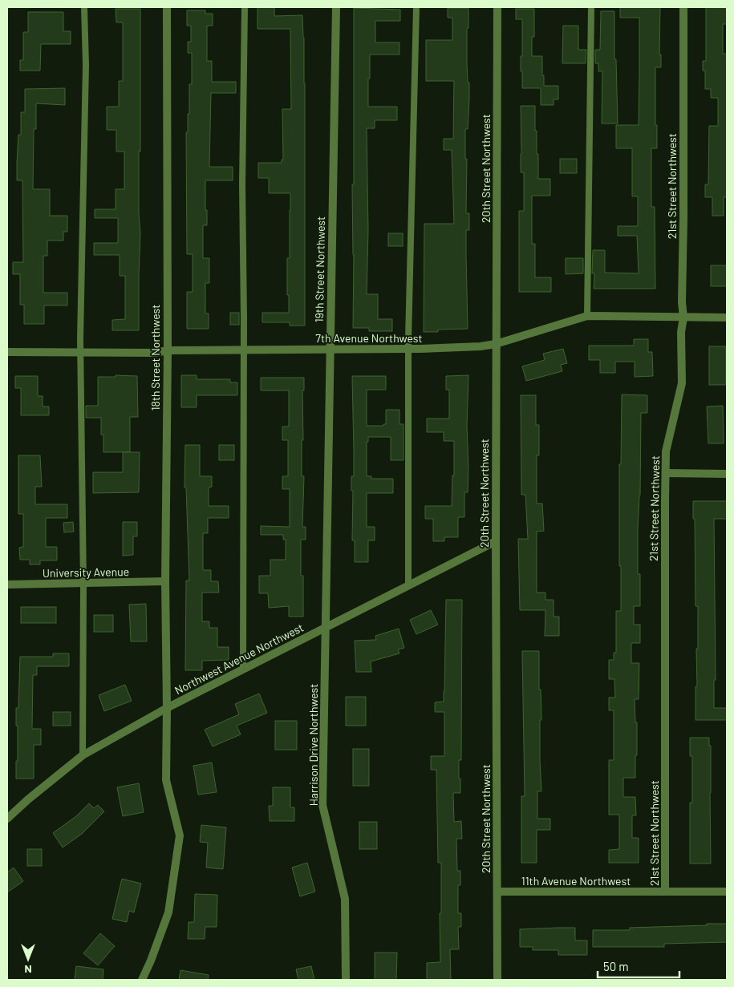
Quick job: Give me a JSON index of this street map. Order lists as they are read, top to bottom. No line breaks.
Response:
{"streets":{"street":["20th Street Northwest","21st Street Northwest","19th Street Northwest","7th Avenue Northwest","18th Street Northwest","University Avenue","Northwest Avenue Northwest","Harrison Drive Northwest","11th Avenue Northwest"]},"crossings":[["20th Street Northwest","7th Avenue Northwest"],["20th Street Northwest","Northwest Avenue Northwest"],["20th Street Northwest","11th Avenue Northwest"],["21st Street Northwest","7th Avenue Northwest"],["21st Street Northwest","11th Avenue Northwest"],["19th Street Northwest","7th Avenue Northwest"],["19th Street Northwest","Northwest Avenue Northwest"],["19th Street Northwest","Harrison Drive Northwest"],["7th Avenue Northwest","18th Street Northwest"],["18th Street Northwest","University Avenue"],["18th Street Northwest","Northwest Avenue Northwest"],["Northwest Avenue Northwest","Harrison Drive Northwest"]],"scale_bar":"50 m","north":"bottom"}
